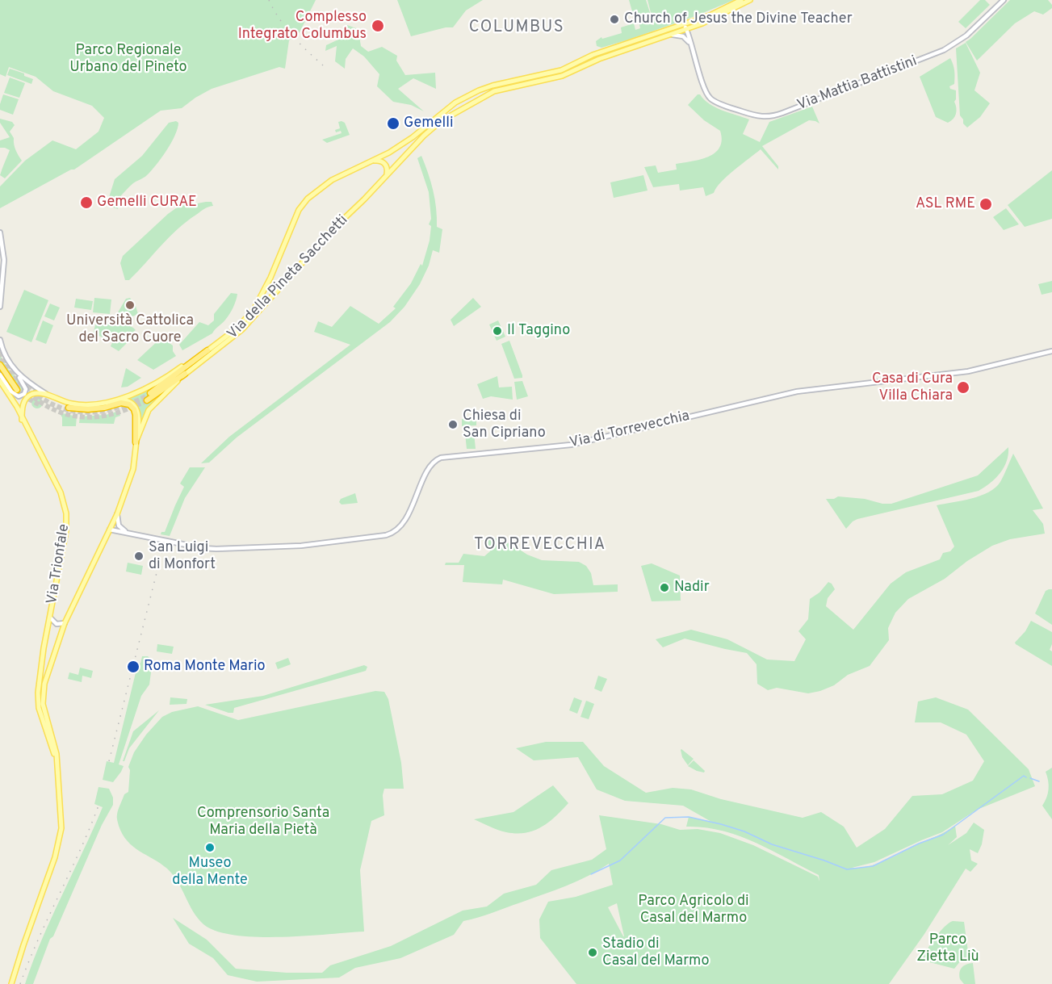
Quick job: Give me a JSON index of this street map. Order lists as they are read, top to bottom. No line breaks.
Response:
{"streets":{"main road":["Via Mattia Battistini","Via della Pineta Sacchetti","Via di Torrevecchia","Via Trionfale"]},"crossings":[["Via della Pineta Sacchetti","Via Trionfale"],["Via di Torrevecchia","Via Trionfale"]],"districts":["COLUMBUS","TORREVECCHIA"],"parks":["Parco Regionale Urbano del Pineto","Comprensorio Santa Maria della Pietà","Parco Agricolo di Casal del Marmo","Parco Zietta Liù"],"places":["Church of Jesus the Divine Teacher","Complesso Integrato Columbus","Gemelli","Gemelli CURAE","ASL RME","Università Cattolica del Sacro Cuore","Il Taggino","Casa di Cura Villa Chiara","Chiesa di San Cipriano","San Luigi di Monfort","Nadir","Roma Monte Mario","Museo della Mente","Stadio di Casal del Marmo"]}
